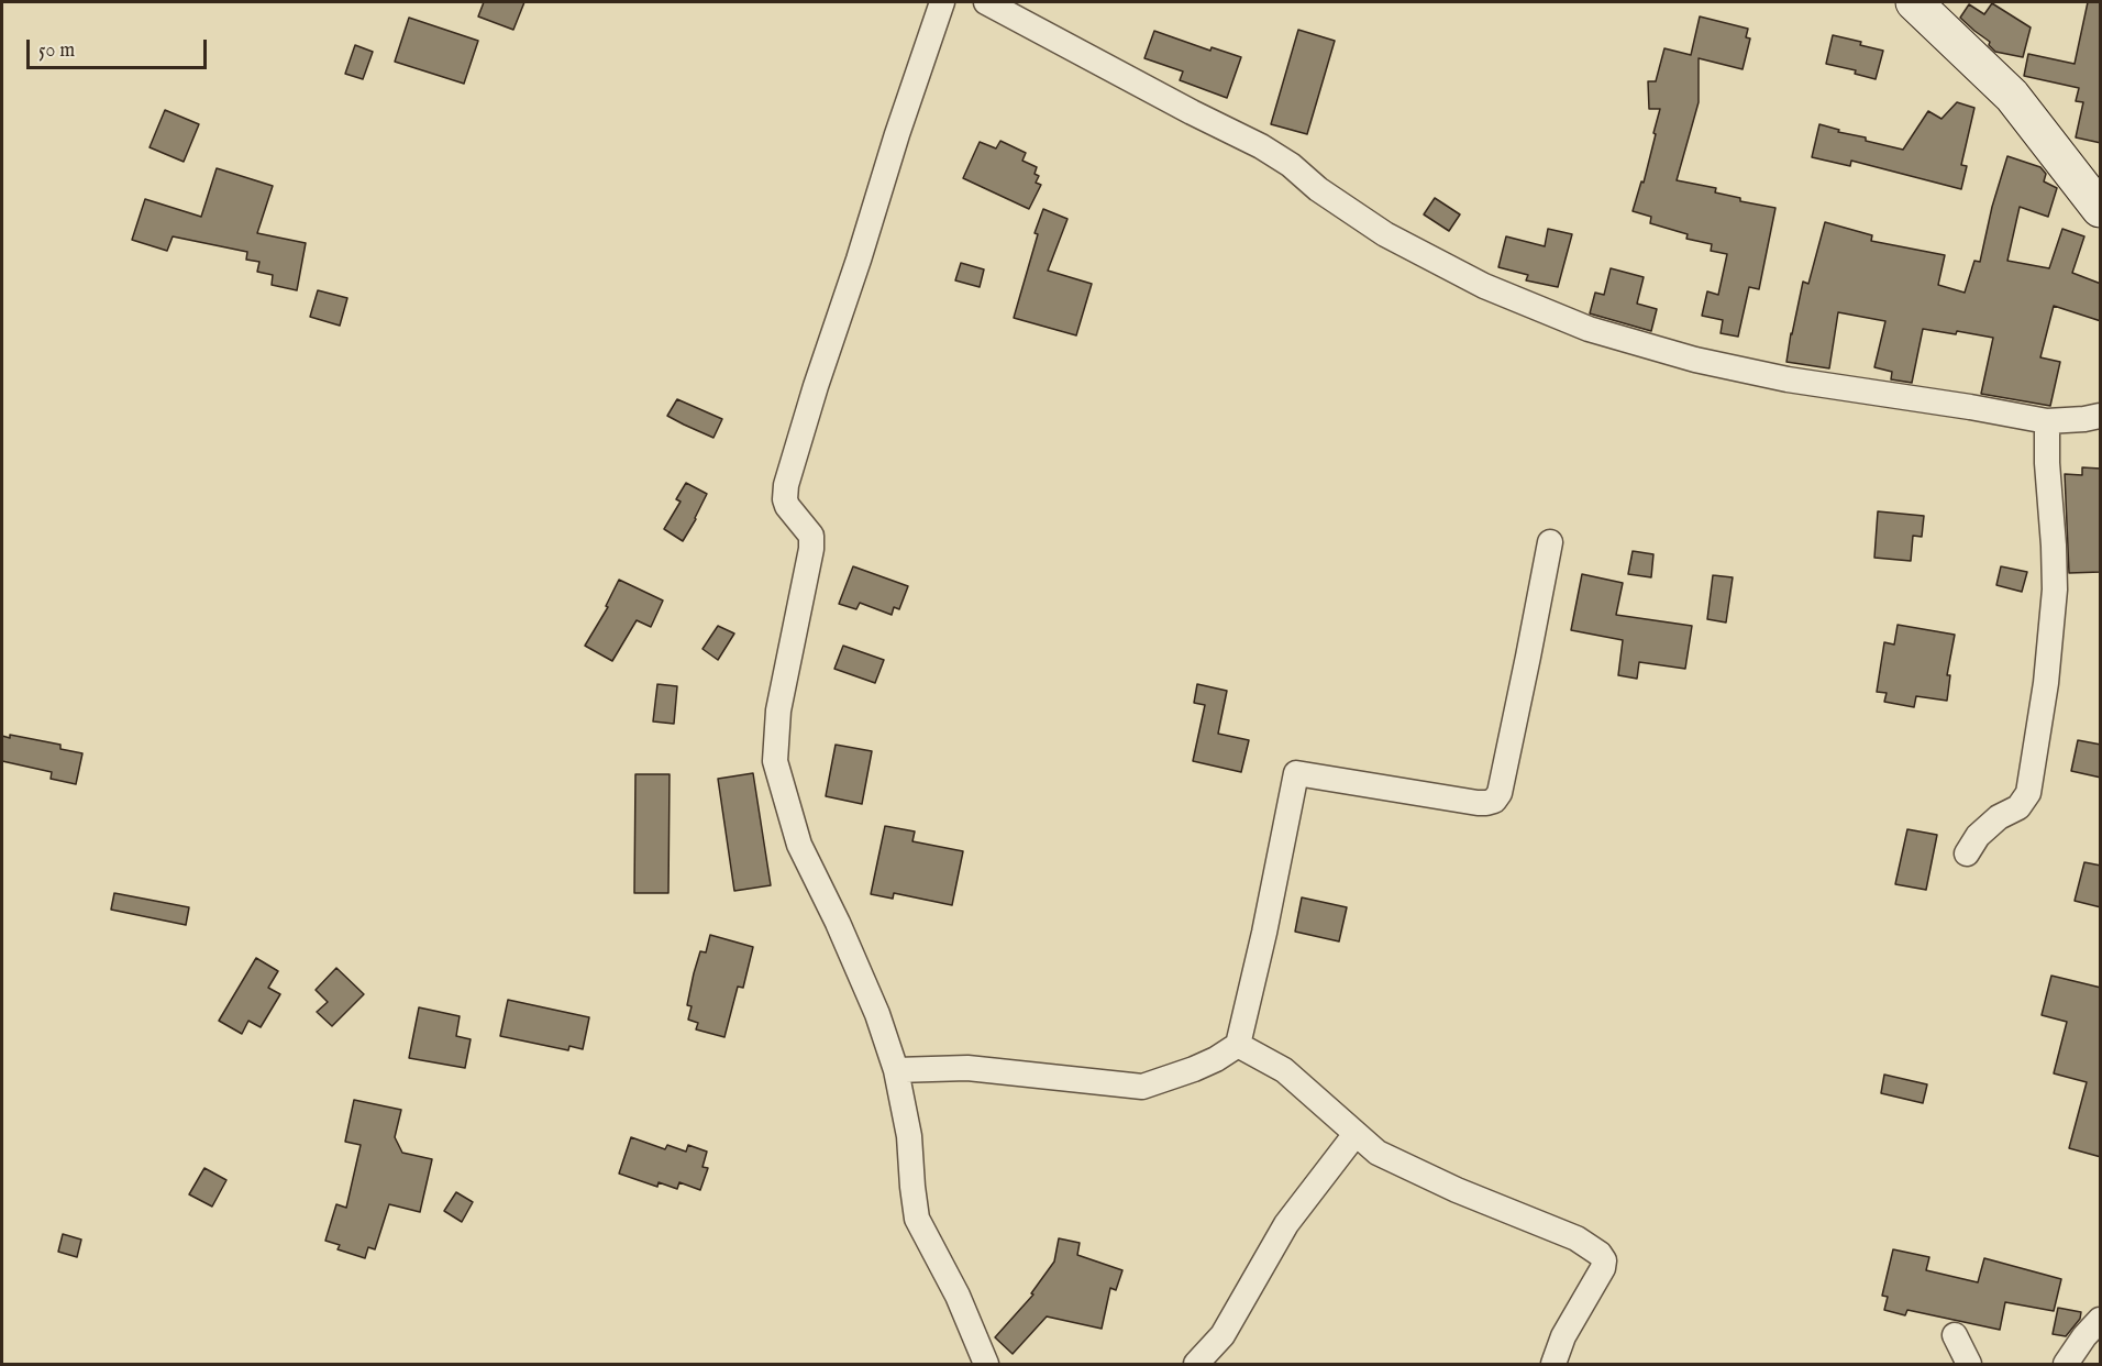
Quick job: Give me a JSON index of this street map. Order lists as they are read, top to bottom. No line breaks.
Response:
{"scale_bar":"50 m"}
